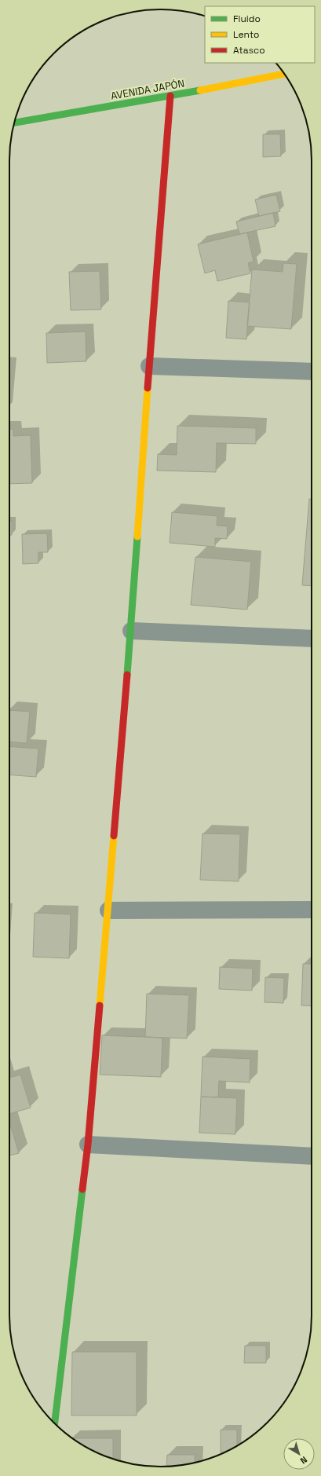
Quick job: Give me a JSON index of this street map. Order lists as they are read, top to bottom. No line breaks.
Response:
{"streets":{"street":["AVENIDA JAPÓN"]},"legend":["Fluido","Lento","Atasco"],"north":"bottom right"}
